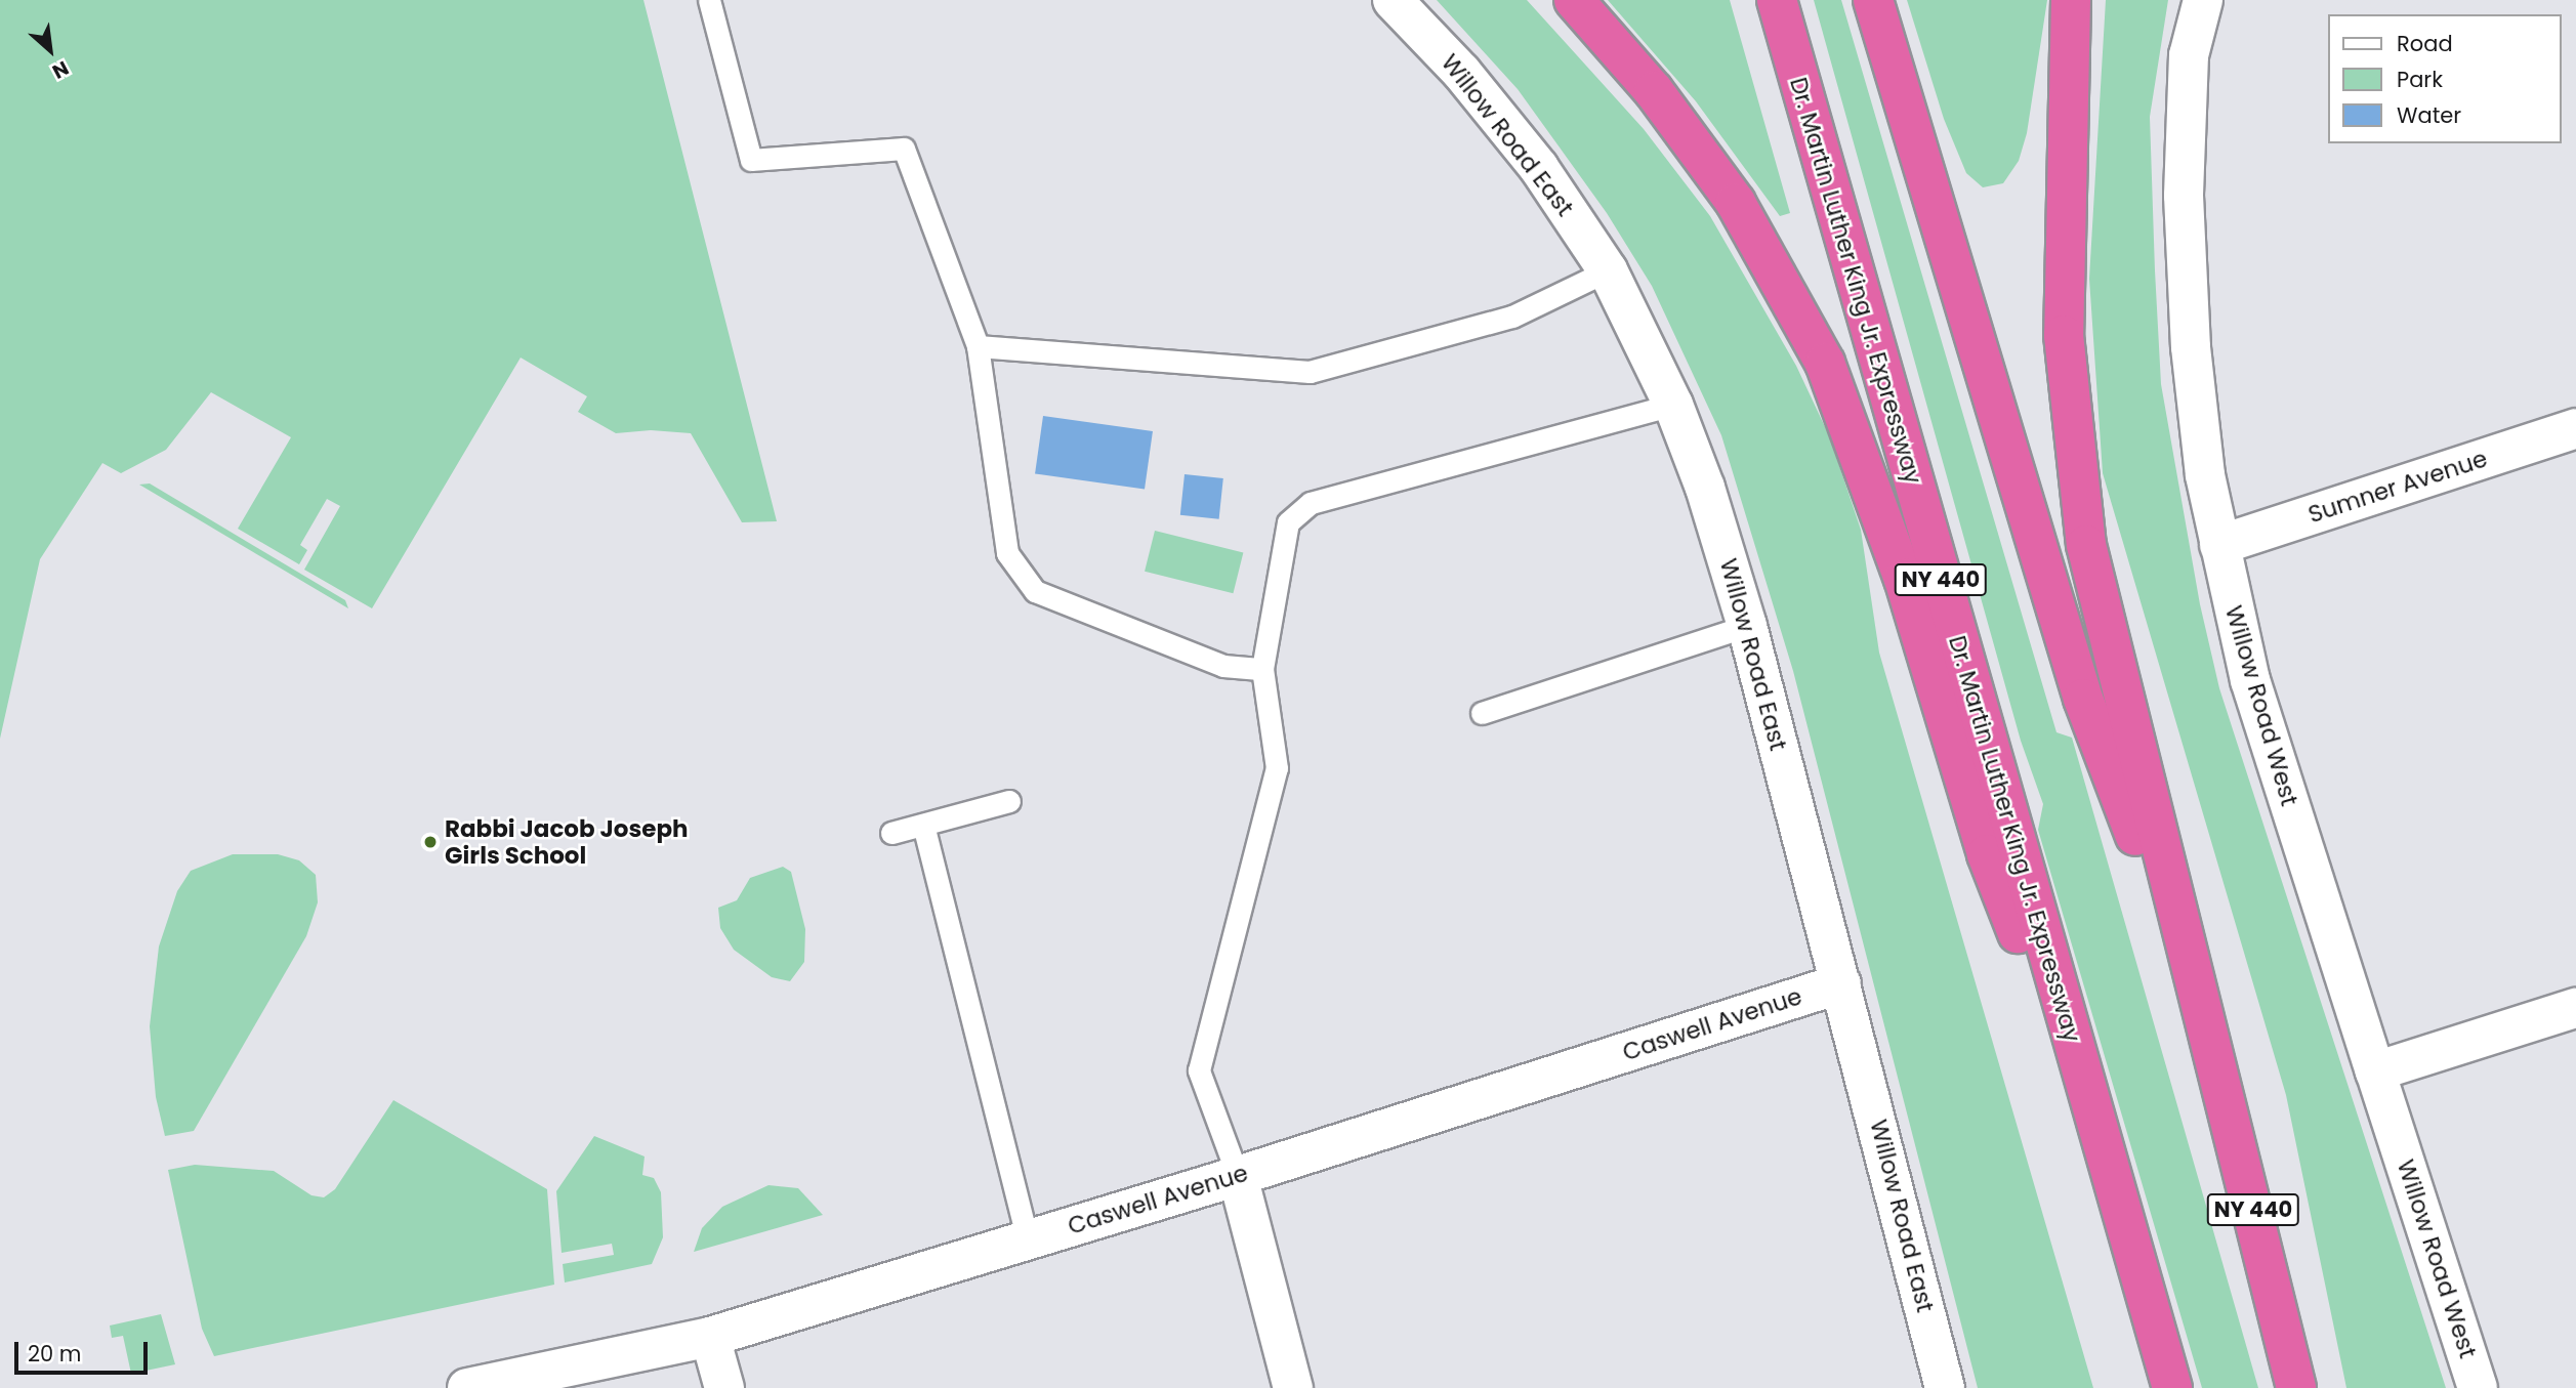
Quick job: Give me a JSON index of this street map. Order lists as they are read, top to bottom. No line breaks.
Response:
{"streets":{"highway":["Dr. Martin Luther King Jr. Expressway","NY 440"],"street":["Willow Road East","Sumner Avenue","Willow Road West","Caswell Avenue"]},"crossings":[["Willow Road East","Caswell Avenue"],["Sumner Avenue","Willow Road West"]],"places":["Rabbi Jacob Joseph Girls School"],"legend":["Road","Park","Water"],"scale_bar":"20 m","north":"bottom right"}
